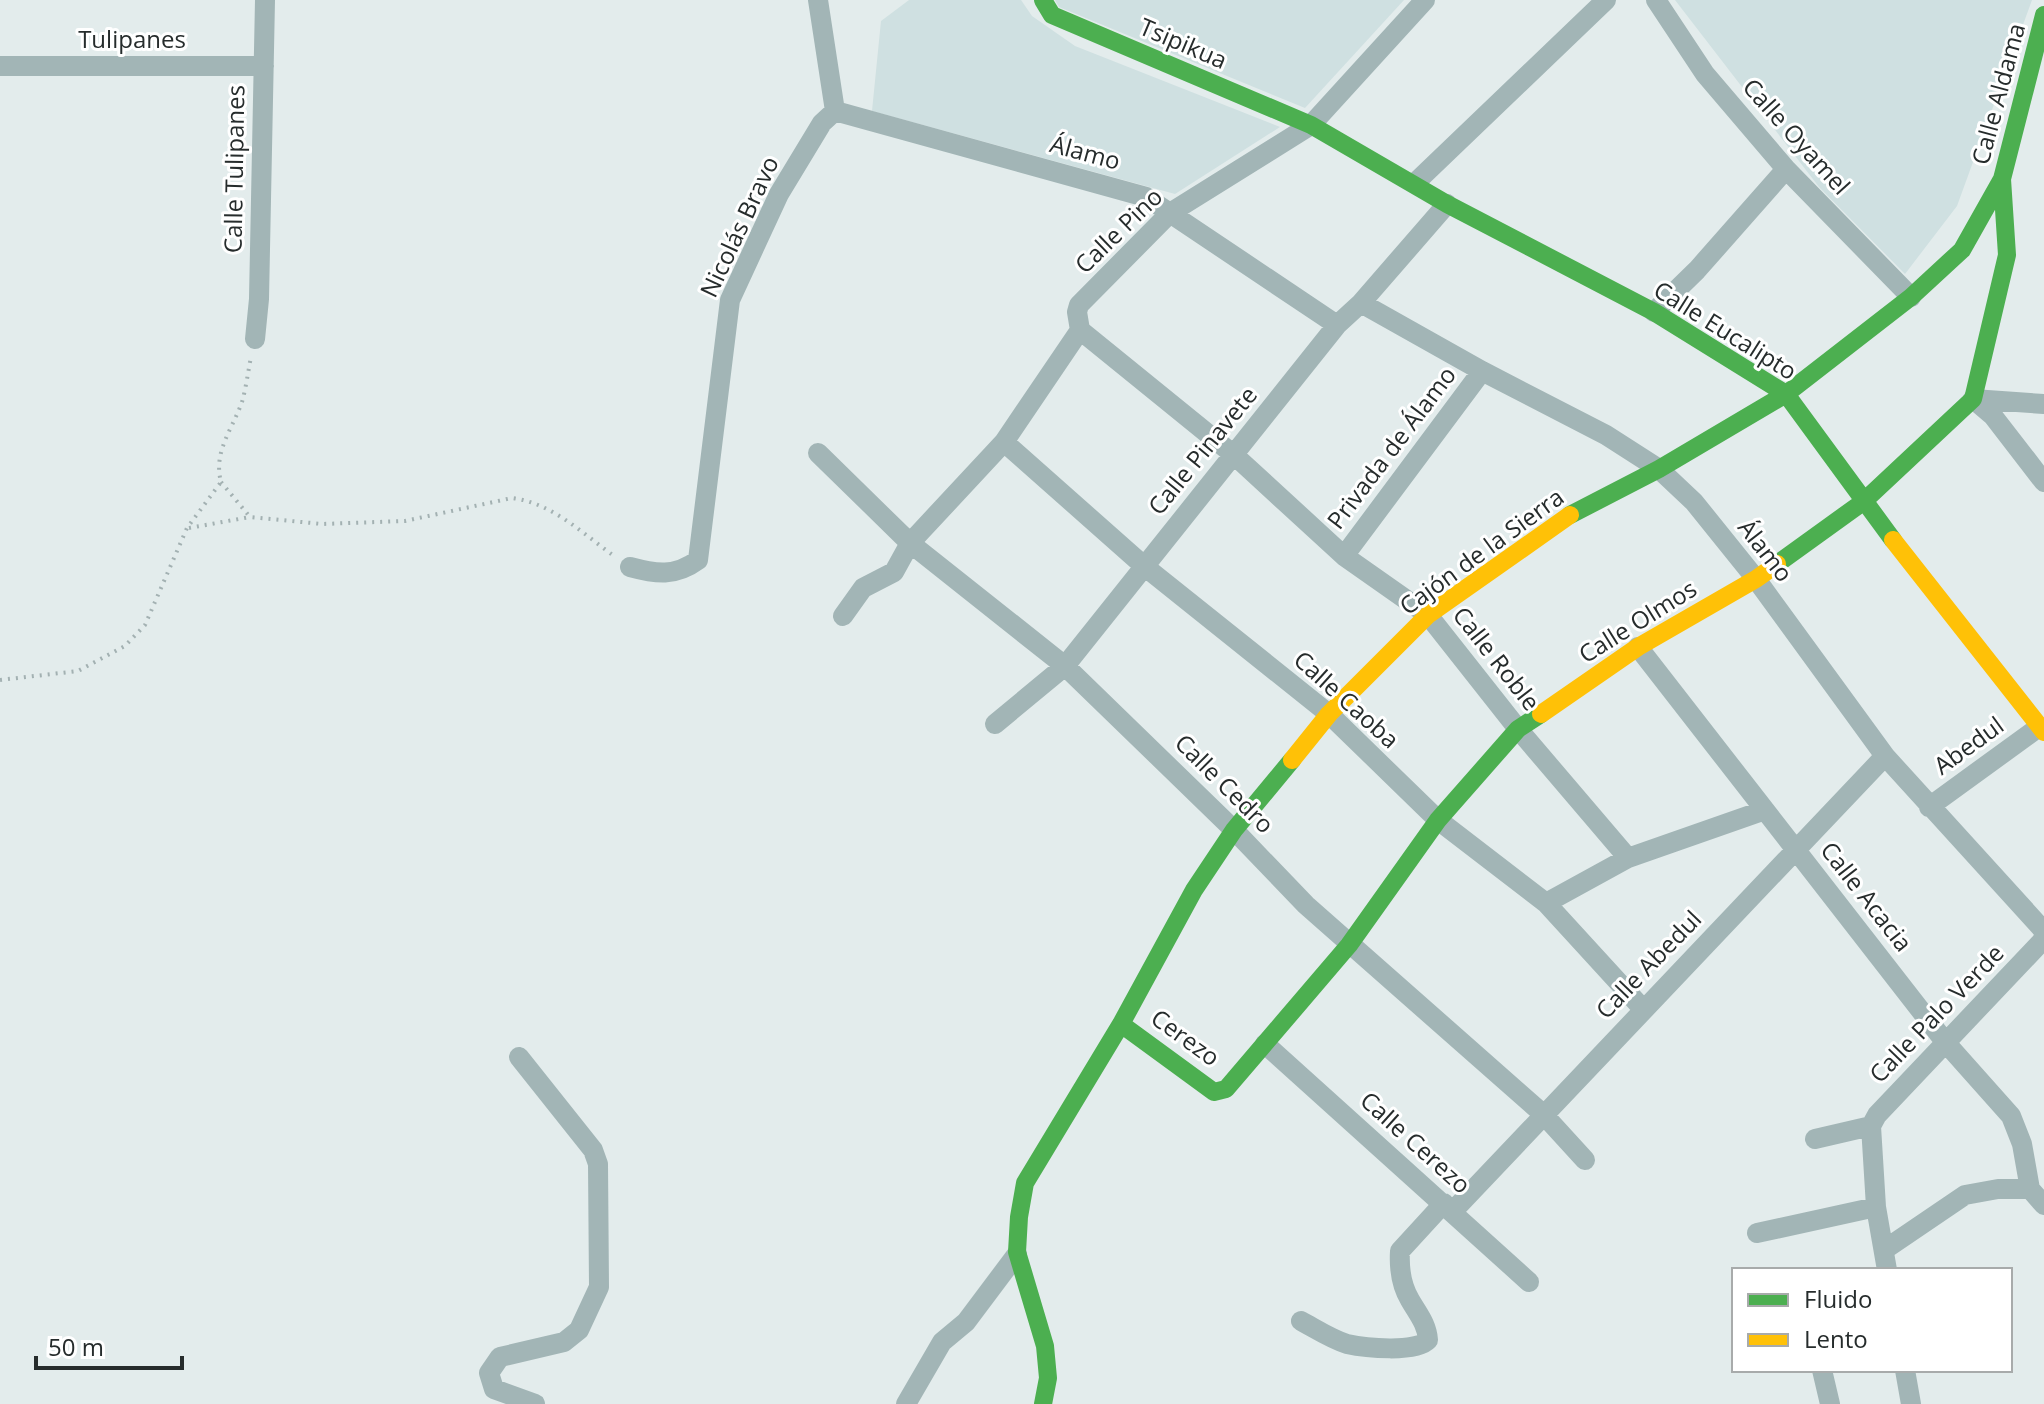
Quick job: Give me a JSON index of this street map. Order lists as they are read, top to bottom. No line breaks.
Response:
{"streets":{"street":["Tulipanes","Tsipikua","Calle Aldama","Calle Oyamel","Álamo","Calle Tulipanes","Nicolás Bravo","Calle Pino","Calle Eucalipto","Privada de Álamo","Calle Pinavete","Cajón de la Sierra","Calle Olmos","Calle Roble","Calle Caoba","Abedul","Calle Cedro","Calle Acacia","Calle Abedul","Calle Palo Verde","Cerezo","Calle Cerezo"]},"crossings":[["Tulipanes","Calle Tulipanes"],["Tsipikua","Calle Pino"],["Tsipikua","Calle Eucalipto"],["Calle Aldama","Calle Oyamel"],["Calle Aldama","Cajón de la Sierra"],["Calle Oyamel","Cajón de la Sierra"],["Álamo","Nicolás Bravo"],["Álamo","Calle Pino"],["Álamo","Privada de Álamo"],["Álamo","Calle Pinavete"],["Álamo","Cajón de la Sierra"],["Álamo","Calle Olmos"],["Álamo","Abedul"],["Álamo","Calle Abedul"],["Calle Pino","Calle Eucalipto"],["Calle Pino","Calle Roble"],["Calle Pino","Calle Caoba"],["Calle Pino","Calle Cedro"],["Calle Eucalipto","Calle Pinavete"],["Calle Eucalipto","Cajón de la Sierra"],["Calle Eucalipto","Calle Olmos"],["Calle Eucalipto","Abedul"],["Privada de Álamo","Calle Roble"],["Calle Pinavete","Calle Roble"],["Calle Pinavete","Calle Caoba"],["Calle Pinavete","Calle Cedro"],["Cajón de la Sierra","Calle Roble"],["Cajón de la Sierra","Calle Caoba"],["Cajón de la Sierra","Calle Cedro"],["Cajón de la Sierra","Cerezo"],["Calle Olmos","Calle Roble"],["Calle Olmos","Calle Caoba"],["Calle Olmos","Calle Cedro"],["Calle Olmos","Calle Acacia"],["Calle Olmos","Cerezo"],["Calle Olmos","Calle Cerezo"],["Calle Caoba","Calle Abedul"],["Calle Cedro","Calle Abedul"],["Calle Acacia","Calle Abedul"],["Calle Acacia","Calle Palo Verde"],["Calle Abedul","Calle Cerezo"]],"legend":["Fluido","Lento"],"scale_bar":"50 m"}
